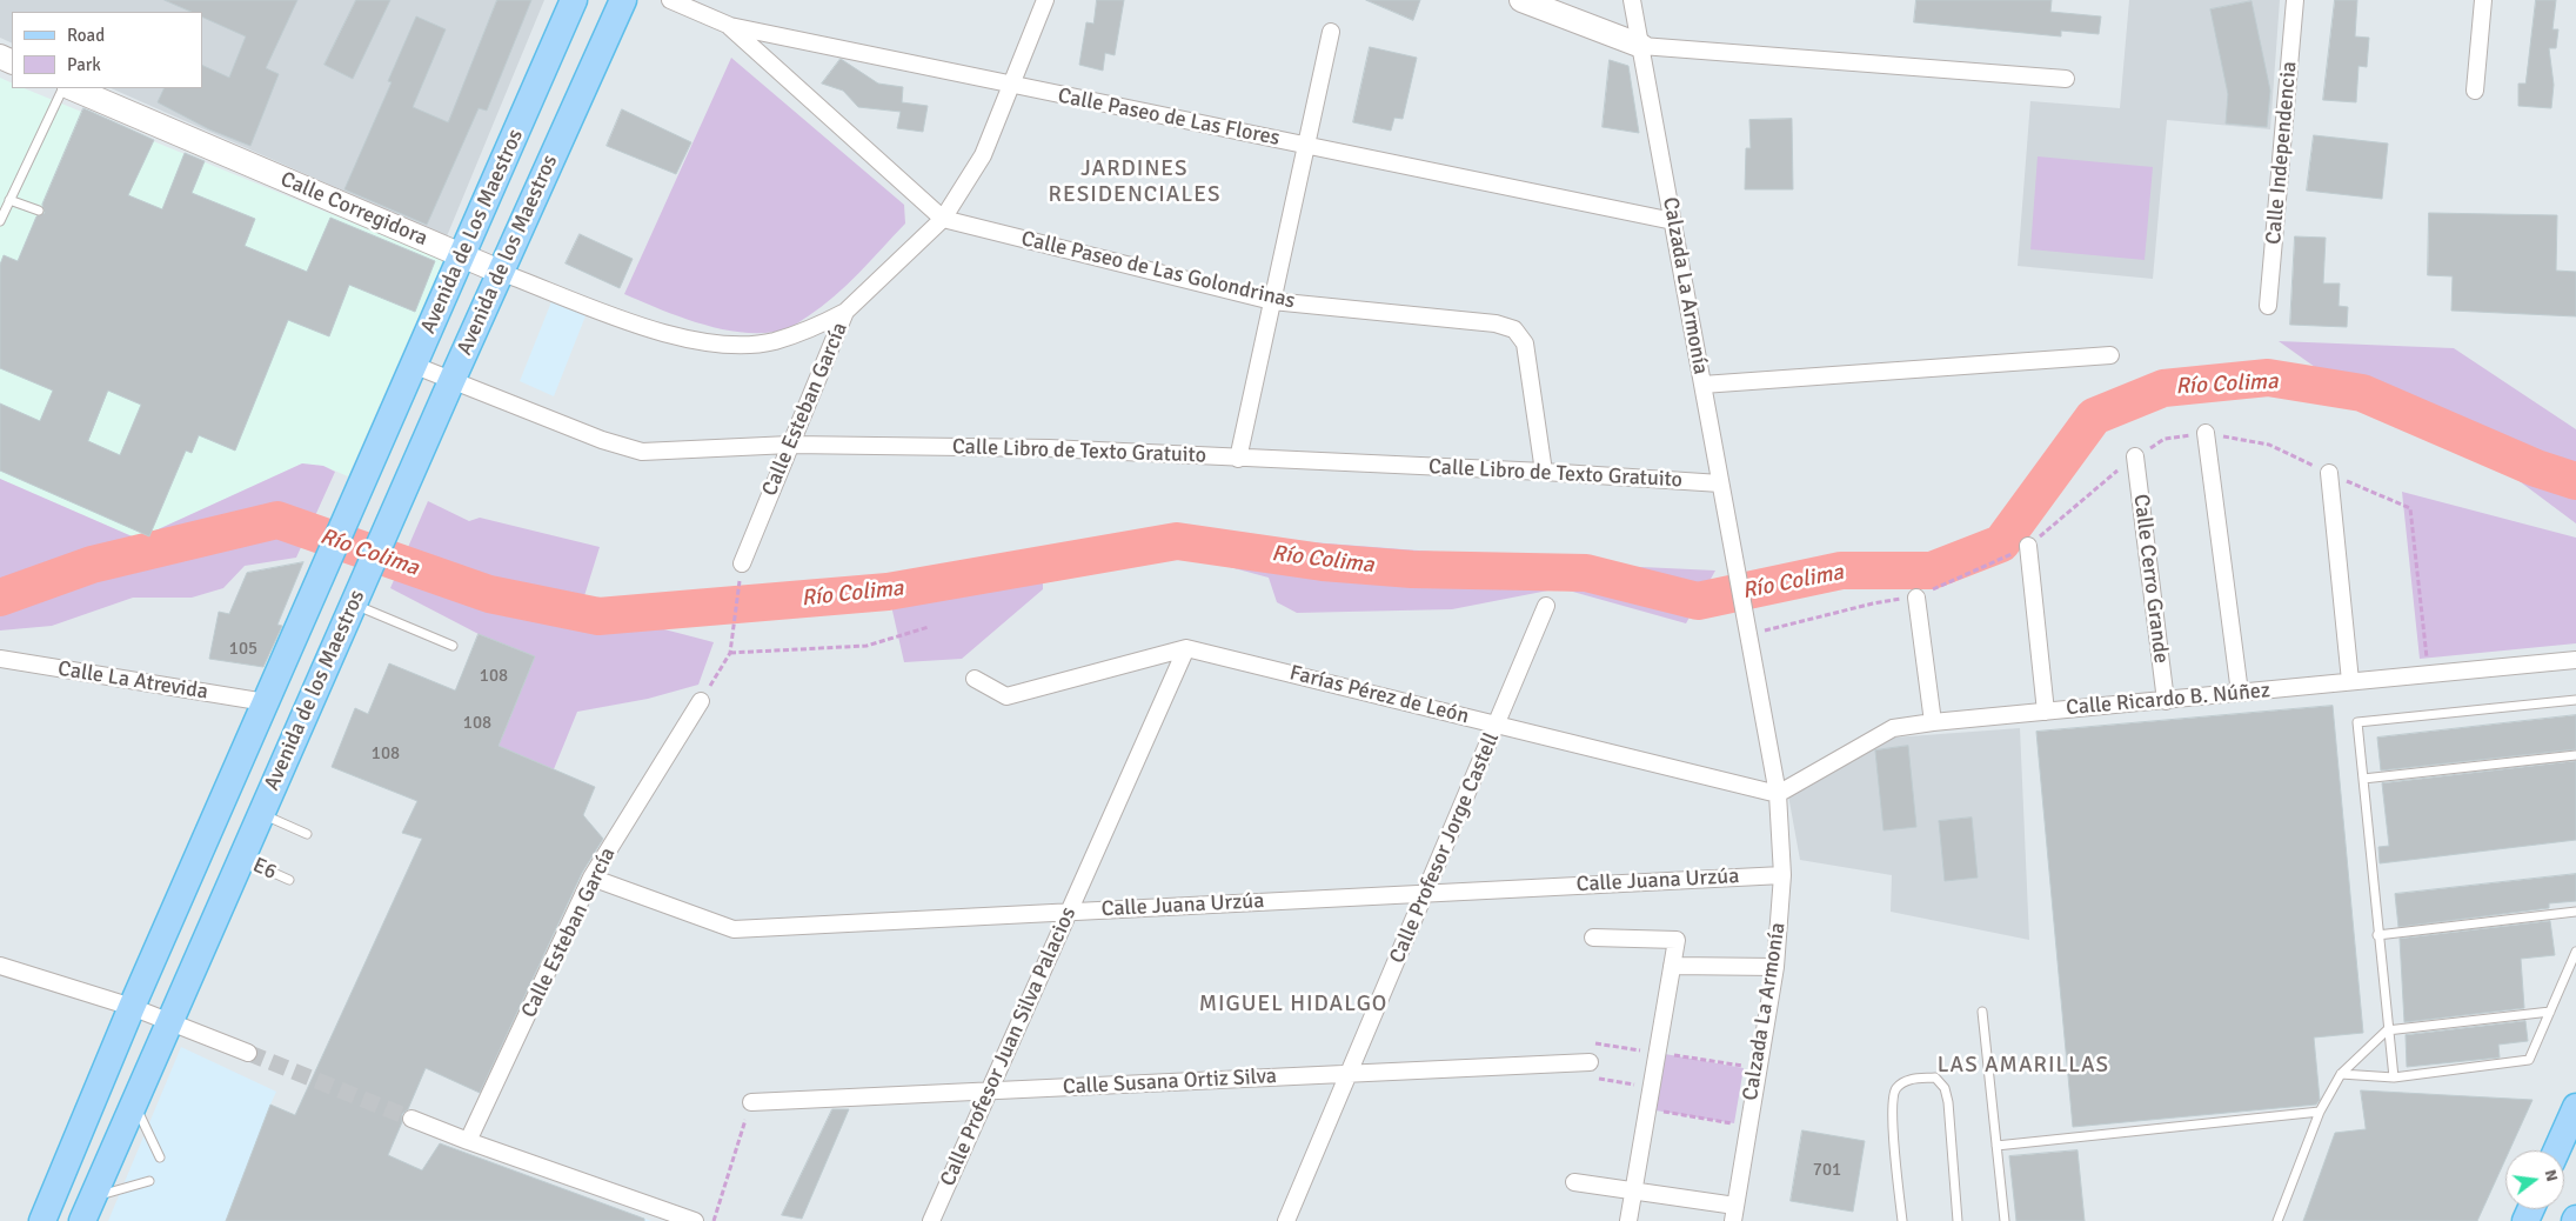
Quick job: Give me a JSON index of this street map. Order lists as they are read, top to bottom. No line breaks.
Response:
{"streets":{"main road":["Avenida de Los Maestros","Avenida de los Maestros"],"street":["Calle Paseo de Las Flores","Calle Independencia","Calle Corregidora","Calle Paseo de Las Golondrinas","Calzada La Armonía","Calle Esteban García","Calle Libro de Texto Gratuito","Calle Cerro Grande","Calle La Atrevida","Farías Pérez de León","Calle Ricardo B. Núñez","Calle Profesor Jorge Castell","Calle Juana Urzúa","Calle Profesor Juan Silva Palacios","Calle Susana Ortiz Silva"],"lane":["E6"]},"crossings":[["Calle Paseo de Las Flores","Calle Paseo de Las Golondrinas"],["Calle Paseo de Las Flores","Calzada La Armonía"],["Calle Paseo de Las Flores","Calle Esteban García"],["Calle Corregidora","Avenida de Los Maestros"],["Calle Corregidora","Avenida de los Maestros"],["Calle Corregidora","Calle Esteban García"],["Avenida de Los Maestros","Avenida de los Maestros"],["Avenida de Los Maestros","Calle Libro de Texto Gratuito"],["Avenida de los Maestros","Calle Libro de Texto Gratuito"],["Avenida de los Maestros","Calle La Atrevida"],["Avenida de los Maestros","E6"],["Calle Paseo de Las Golondrinas","Calle Esteban García"],["Calle Paseo de Las Golondrinas","Calle Libro de Texto Gratuito"],["Calzada La Armonía","Calle Libro de Texto Gratuito"],["Calzada La Armonía","Farías Pérez de León"],["Calzada La Armonía","Calle Ricardo B. Núñez"],["Calzada La Armonía","Calle Juana Urzúa"],["Calle Esteban García","Calle Libro de Texto Gratuito"],["Calle Esteban García","Calle Juana Urzúa"],["Calle Cerro Grande","Calle Ricardo B. Núñez"],["Farías Pérez de León","Calle Ricardo B. Núñez"],["Farías Pérez de León","Calle Profesor Jorge Castell"],["Farías Pérez de León","Calle Profesor Juan Silva Palacios"],["Calle Profesor Jorge Castell","Calle Juana Urzúa"],["Calle Profesor Jorge Castell","Calle Susana Ortiz Silva"],["Calle Juana Urzúa","Calle Profesor Juan Silva Palacios"],["Calle Profesor Juan Silva Palacios","Calle Susana Ortiz Silva"]],"districts":["JARDINES RESIDENCIALES","MIGUEL HIDALGO","LAS AMARILLAS"],"water":["Río Colima"],"house_numbers":["105","108","108","108","701"],"legend":["Road","Park"],"north":"right"}
